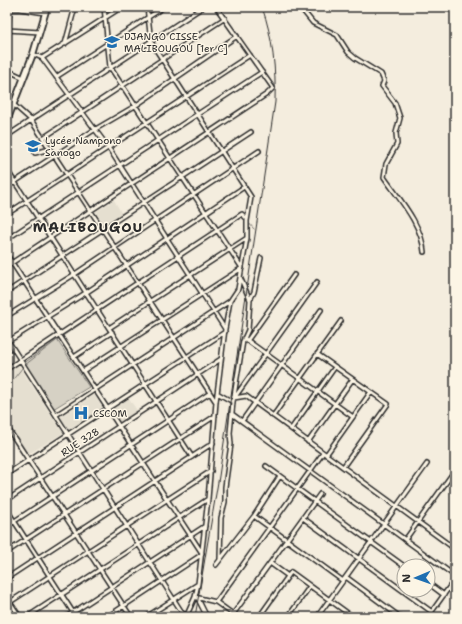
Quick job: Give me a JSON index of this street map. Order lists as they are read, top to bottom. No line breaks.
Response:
{"streets":{"street":["RUE 328"]},"districts":["MALIBOUGOU"],"places":{"school or university":["DJANGO CISSE MALIBOUGOU [1er C]","Lycée Nampono Sanogo"],"hospital":["CSCOM"]},"north":"left"}
